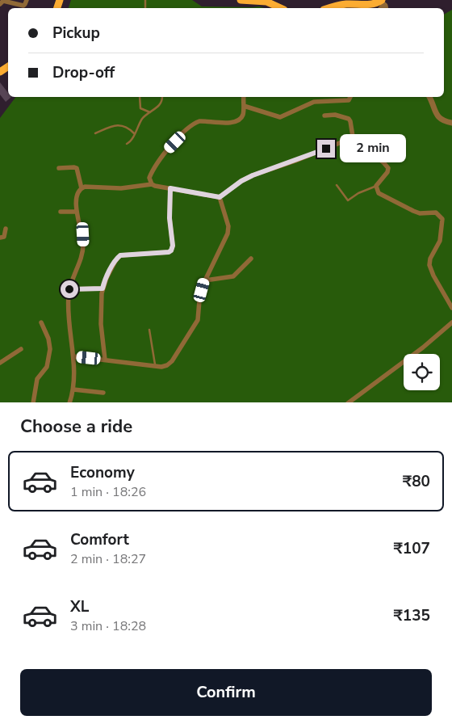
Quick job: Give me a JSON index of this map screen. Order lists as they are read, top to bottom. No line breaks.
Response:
{"page":{"banner":["Pickup","Drop-off"],"bubble":"2 min","heading":"Choose a ride","list":[{"name":"Economy","note":"1 min · 18:26","value":"₹80"},{"name":"Comfort","note":"2 min · 18:27","value":"₹107"},{"name":"XL","note":"3 min · 18:28","value":"₹135"}],"buttons":"Confirm"}}
